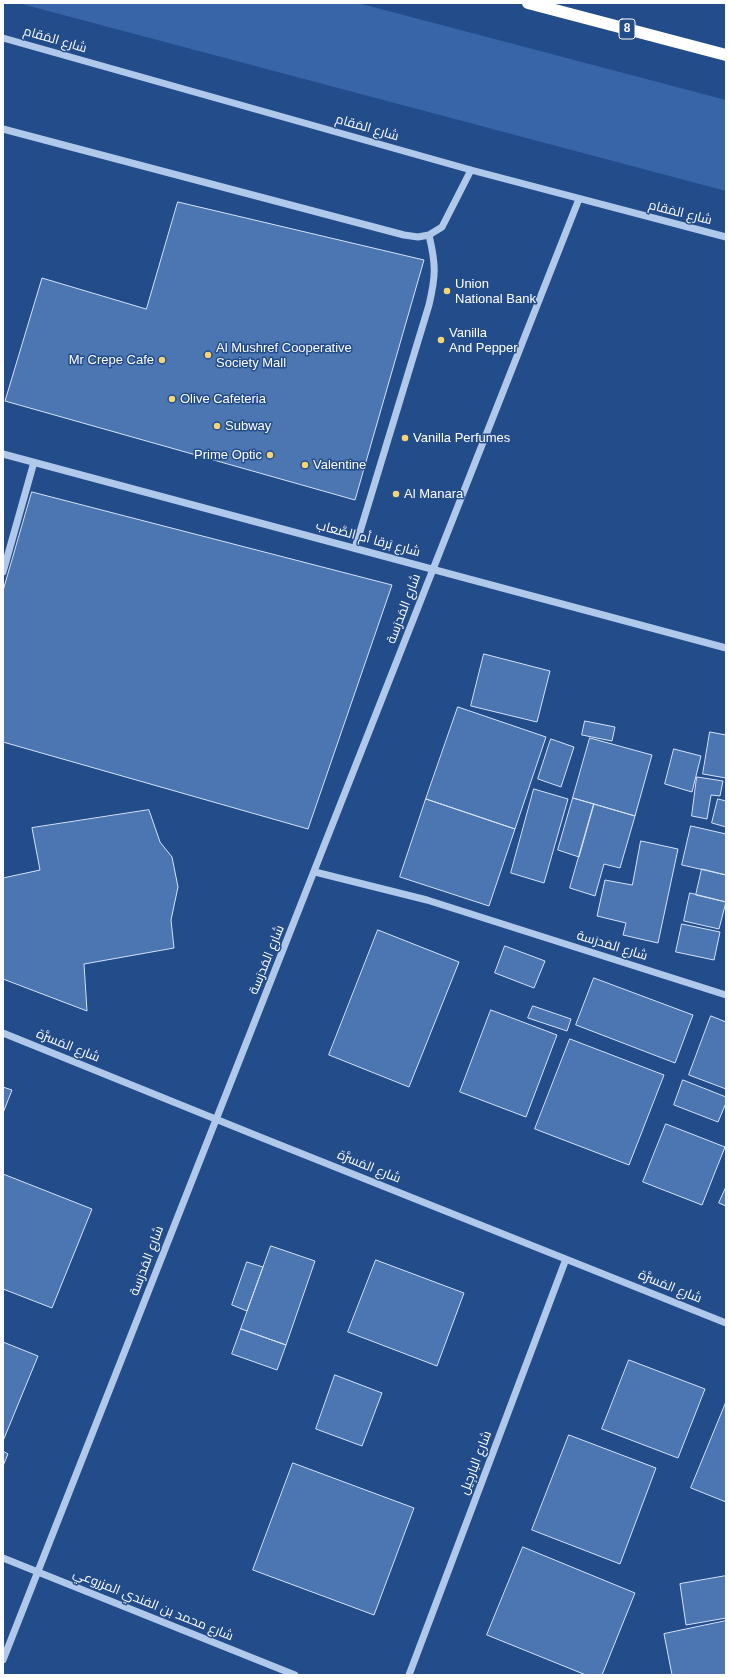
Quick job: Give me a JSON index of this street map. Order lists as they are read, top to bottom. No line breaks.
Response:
{"streets":{"highway":["8"],"street":["شارع المَقام","شارع بَرقا أم الصَّعاب","شارع المَدرَسة","شارع المَسرَّة","شارع البارجِيل","شارع محمد بن الفندي المزروعي"]},"crossings":[["شارع المَقام","شارع المَدرَسة"],["شارع بَرقا أم الصَّعاب","شارع المَدرَسة"],["شارع المَدرَسة","شارع المَسرَّة"],["شارع المَدرَسة","شارع محمد بن الفندي المزروعي"],["شارع المَسرَّة","شارع البارجِيل"]],"places":["Union National Bank","Vanilla And Pepper","Al Mushref Cooperative Society Mall","Mr Crepe Cafe","Olive Cafeteria","Subway","Vanilla Perfumes","Prime Optic","Valentine","Al Manara"]}
